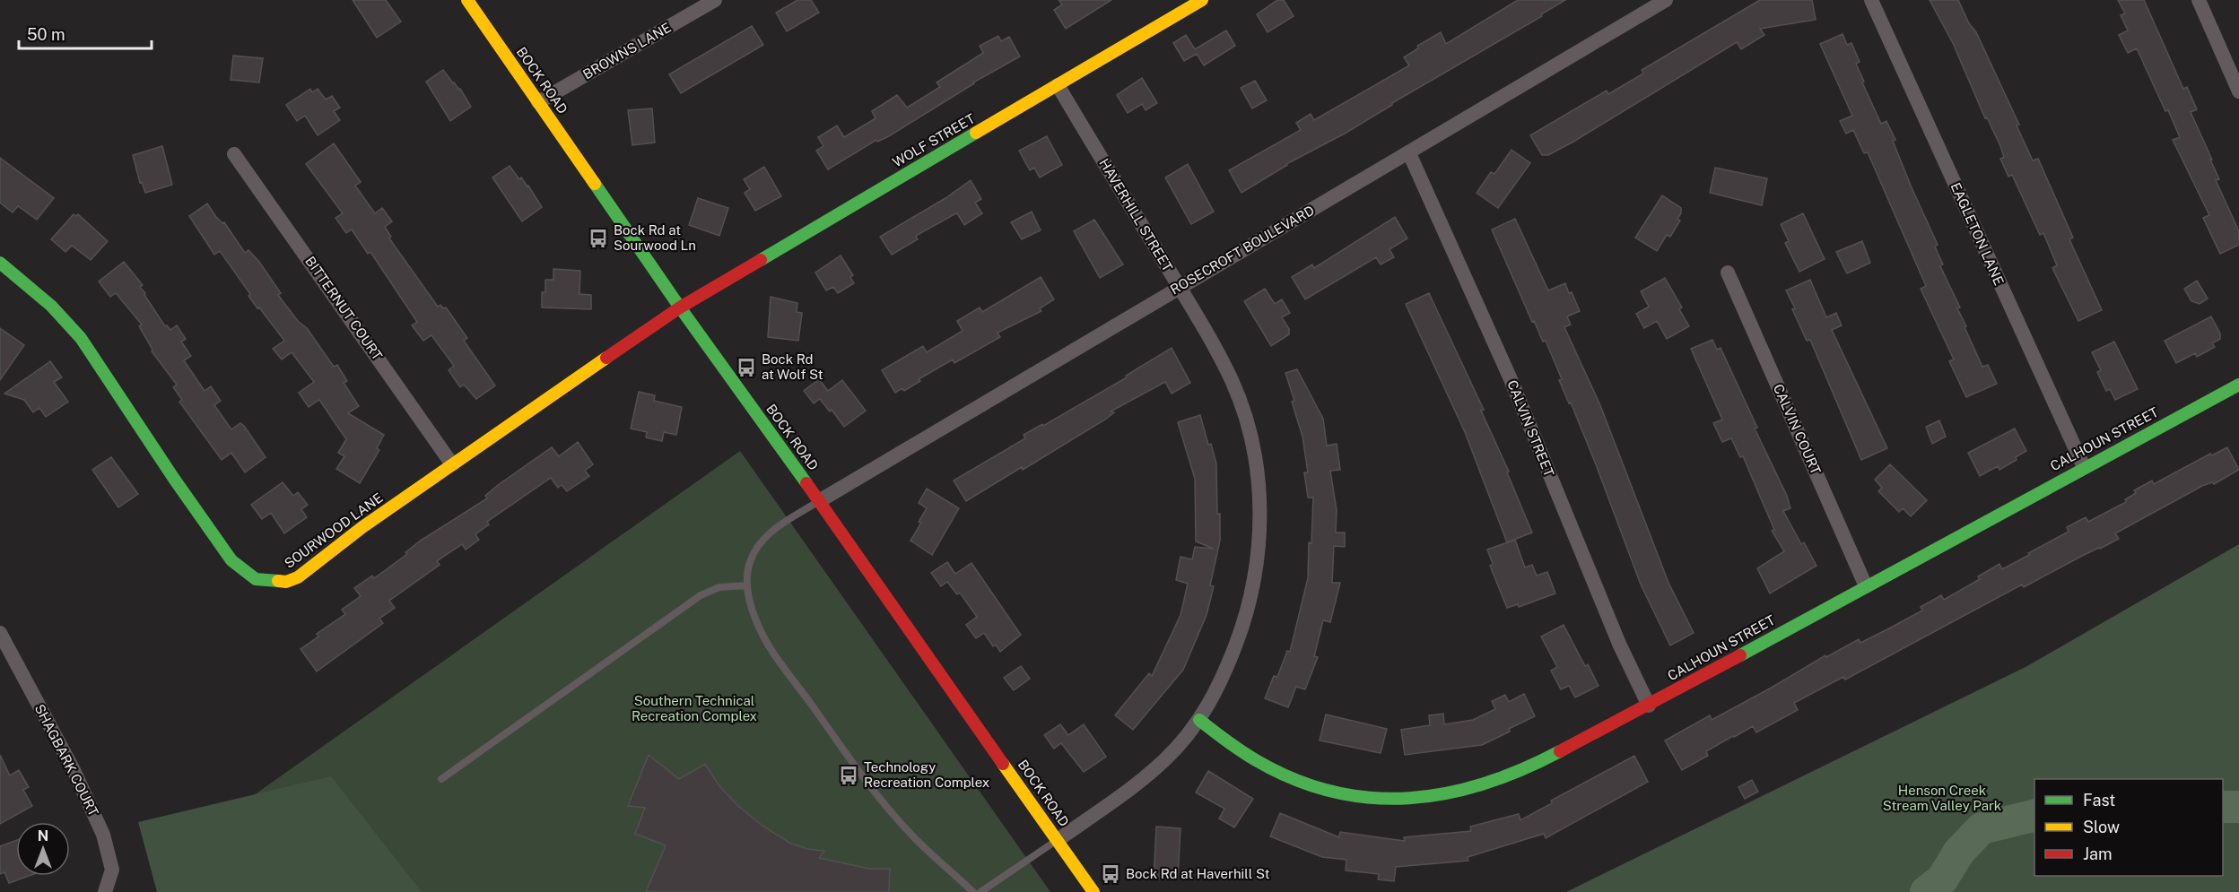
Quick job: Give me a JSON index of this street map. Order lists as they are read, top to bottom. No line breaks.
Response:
{"streets":{"street":["BROWNS LANE","BOCK ROAD","WOLF STREET","HAVERHILL STREET","EAGLETON LANE","ROSECROFT BOULEVARD","BITTERNUT COURT","CALVIN STREET","CALVIN COURT","CALHOUN STREET","SOURWOOD LANE","SHAGBARK COURT"]},"crossings":[["BROWNS LANE","BOCK ROAD"],["BOCK ROAD","WOLF STREET"],["BOCK ROAD","HAVERHILL STREET"],["BOCK ROAD","ROSECROFT BOULEVARD"],["BOCK ROAD","SOURWOOD LANE"],["WOLF STREET","HAVERHILL STREET"],["WOLF STREET","SOURWOOD LANE"],["HAVERHILL STREET","ROSECROFT BOULEVARD"],["HAVERHILL STREET","CALHOUN STREET"],["EAGLETON LANE","CALHOUN STREET"],["ROSECROFT BOULEVARD","CALVIN STREET"],["BITTERNUT COURT","SOURWOOD LANE"],["CALVIN STREET","CALHOUN STREET"],["CALVIN COURT","CALHOUN STREET"]],"parks":["Southern Technical Recreation Complex","Henson Creek Stream Valley Park"],"places":{"bus stop":["Bock Rd at Sourwood Ln","Bock Rd at Wolf St","Technology Recreation Complex","Bock Rd at Haverhill St"]},"legend":["Fast","Slow","Jam"],"scale_bar":"50 m","north":"top"}
